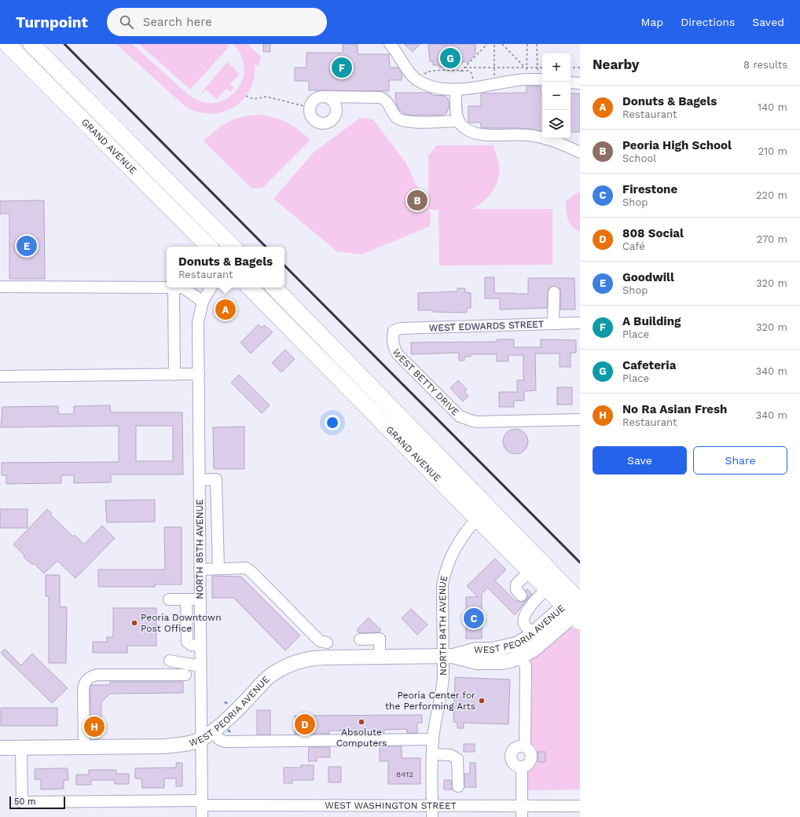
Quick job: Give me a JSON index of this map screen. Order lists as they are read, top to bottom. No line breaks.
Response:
{"streets":{"highway":["GRAND AVENUE"],"main road":["WEST PEORIA AVENUE"],"street":["WEST EDWARDS STREET","WEST BETTY DRIVE","NORTH 85TH AVENUE","NORTH 84TH AVENUE","WEST WASHINGTON STREET"]},"crossings":[["GRAND AVENUE","NORTH 84TH AVENUE"],["GRAND AVENUE","WEST PEORIA AVENUE"],["WEST EDWARDS STREET","WEST BETTY DRIVE"],["NORTH 85TH AVENUE","WEST PEORIA AVENUE"],["NORTH 85TH AVENUE","WEST WASHINGTON STREET"],["NORTH 84TH AVENUE","WEST PEORIA AVENUE"],["NORTH 84TH AVENUE","WEST WASHINGTON STREET"],["WEST PEORIA AVENUE","WEST WASHINGTON STREET"]],"places":["Peoria Downtown Post Office","Peoria Center for the Performing Arts","Absolute Computers"],"house_numbers":["8412"],"scale_bar":"50 m","page":{"header":"Turnpoint","search":"Search here","nav":["Map","Directions","Saved"],"heading":["Nearby","8 results"],"pins":["G","F","B","E","A","C","D","H"],"map_buttons":["+","−"],"list":[{"mark":"A","name":"Donuts & Bagels","note":"Restaurant","value":"140 m"},{"mark":"B","name":"Peoria High School","note":"School","value":"210 m"},{"mark":"C","name":"Firestone","note":"Shop","value":"220 m"},{"mark":"D","name":"808 Social","note":"Café","value":"270 m"},{"mark":"E","name":"Goodwill","note":"Shop","value":"320 m"},{"mark":"F","name":"A Building","note":"Place","value":"320 m"},{"mark":"G","name":"Cafeteria","note":"Place","value":"340 m"},{"mark":"H","name":"No Ra Asian Fresh","note":"Restaurant","value":"340 m"}],"popup":["Donuts & Bagels","Restaurant"],"buttons":["Save","Share"],"scale":"50 m"}}
